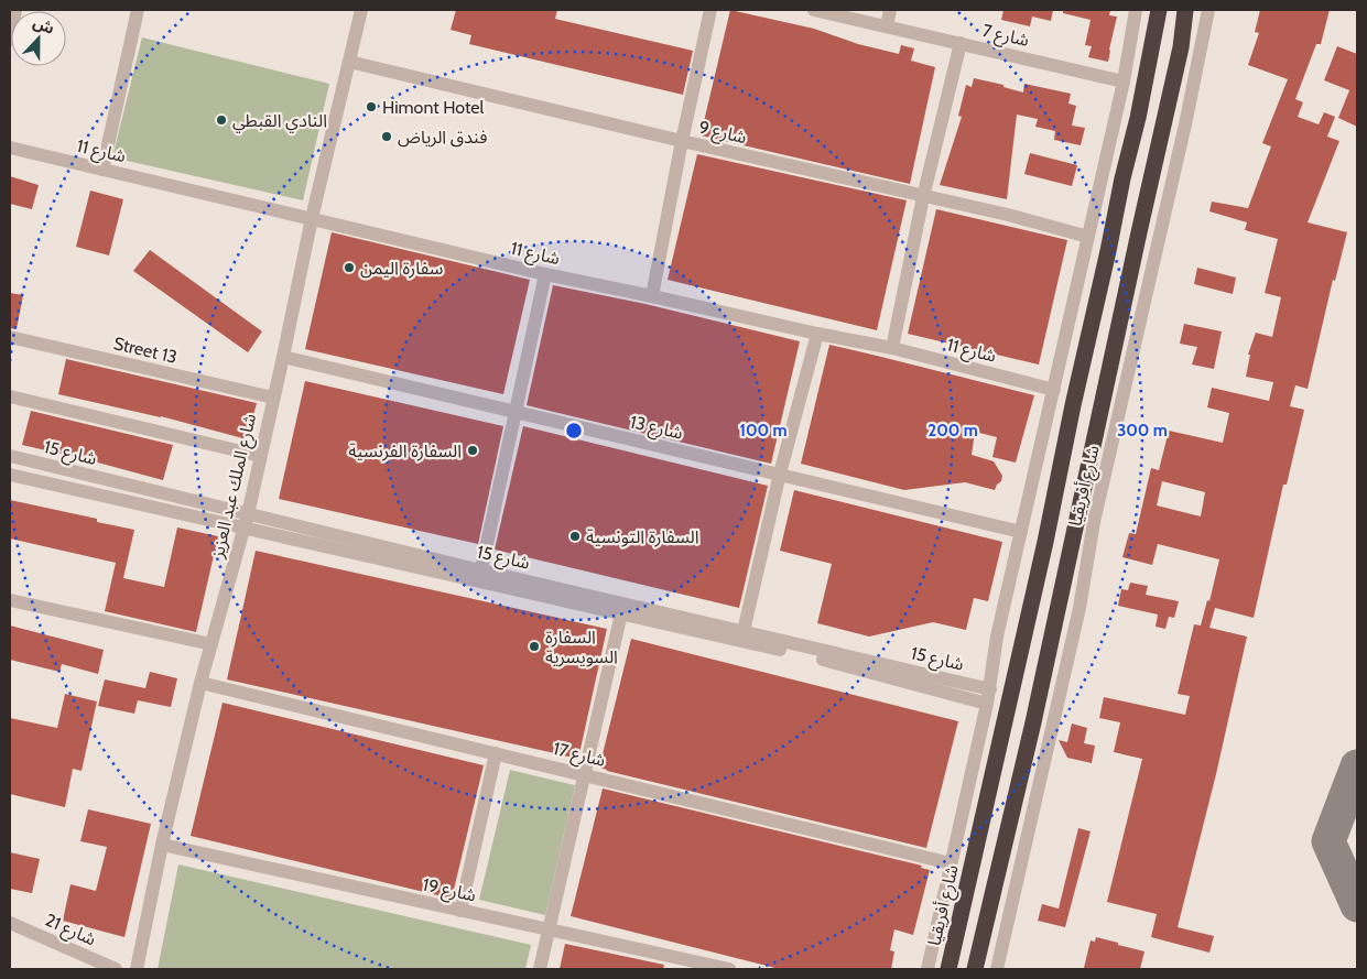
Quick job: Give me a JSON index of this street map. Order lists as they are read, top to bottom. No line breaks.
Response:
{"streets":{"highway":["شارع أفريقيا"],"street":["شارع 7","شارع 9","شارع 11","Street 13","شارع 13","شارع 15","شارع الملك عبد العزيز","شارع 17","شارع 19","شارع 21"]},"crossings":[["شارع 7","شارع أفريقيا"],["شارع 9","شارع الملك عبد العزيز"],["شارع 9","شارع أفريقيا"],["شارع 11","شارع الملك عبد العزيز"],["شارع 11","شارع أفريقيا"],["Street 13","شارع الملك عبد العزيز"],["شارع 13","شارع الملك عبد العزيز"],["شارع 13","شارع أفريقيا"],["شارع 15","شارع الملك عبد العزيز"],["شارع 15","شارع أفريقيا"],["شارع الملك عبد العزيز","شارع 17"],["شارع الملك عبد العزيز","شارع 19"],["شارع أفريقيا","شارع 17"]],"places":["Himont Hotel","النادي القبطي","فندق الرياض","سفارة اليمن","السفارة الفرنسية","السفارة التونسية","السفارة السويسرية"],"north":"top","rings":["100 m","200 m","300 m"]}
